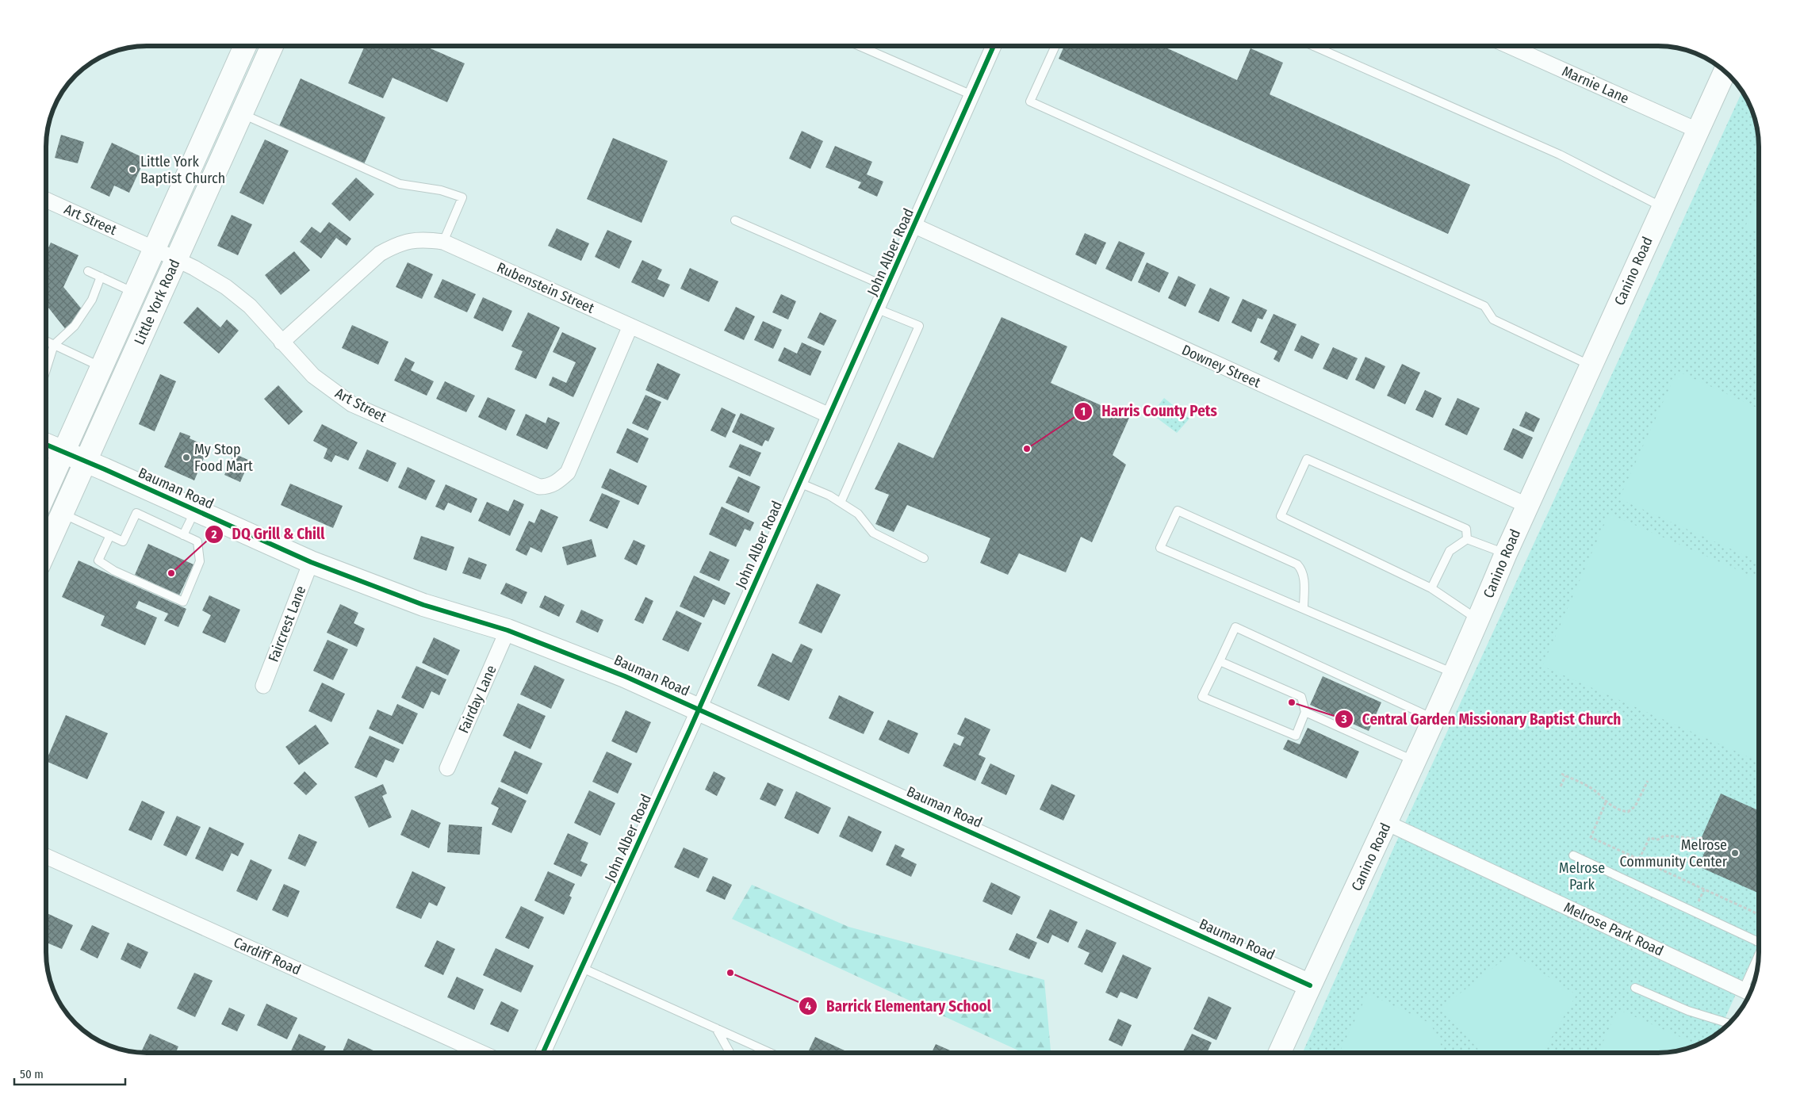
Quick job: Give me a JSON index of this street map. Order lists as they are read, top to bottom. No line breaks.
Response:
{"streets":{"street":["Marnie Lane","Art Street","John Alber Road","Canino Road","Rubenstein Street","Little York Road","Downey Street","Bauman Road","Faircrest Lane","Fairday Lane","Melrose Park Road","Cardiff Road"]},"crossings":[["Marnie Lane","Canino Road"],["Art Street","Rubenstein Street"],["Art Street","Little York Road"],["John Alber Road","Rubenstein Street"],["John Alber Road","Downey Street"],["John Alber Road","Bauman Road"],["Canino Road","Downey Street"],["Canino Road","Bauman Road"],["Canino Road","Melrose Park Road"],["Little York Road","Bauman Road"],["Bauman Road","Faircrest Lane"],["Bauman Road","Fairday Lane"]],"parks":["Melrose Park"],"places":["Little York Baptist Church","Harris County Pets","My Stop Food Mart","DQ Grill & Chill","Central Garden Missionary Baptist Church","Melrose Community Center","Barrick Elementary School"],"scale_bar":"50 m"}
